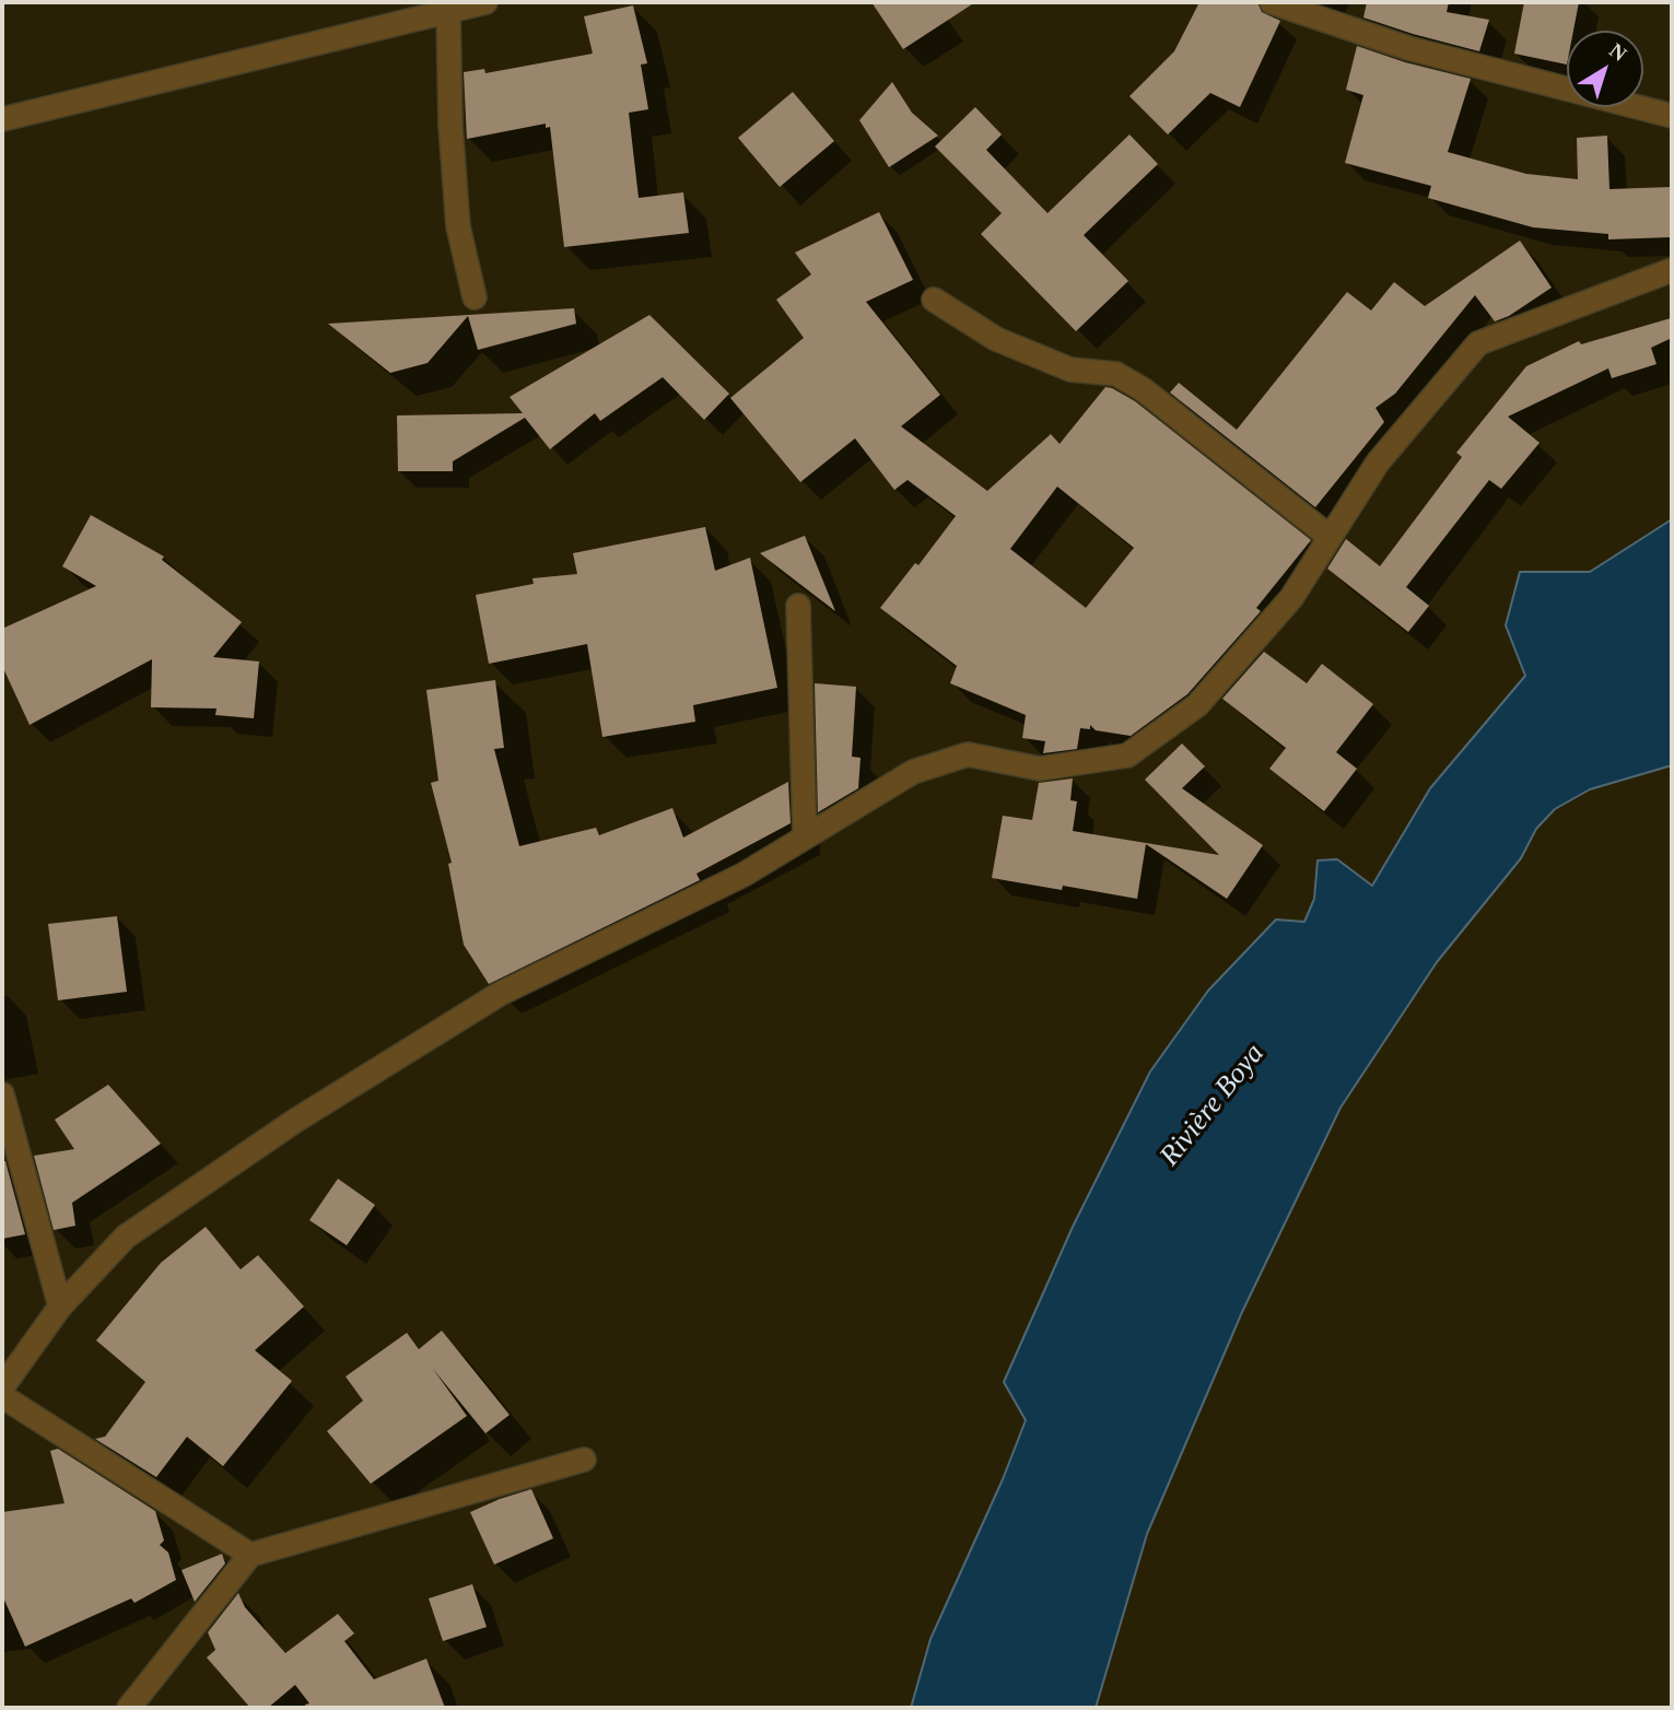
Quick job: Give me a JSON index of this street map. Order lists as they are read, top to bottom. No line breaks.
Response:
{"water":["Rivière Boya"],"north":"top right"}
